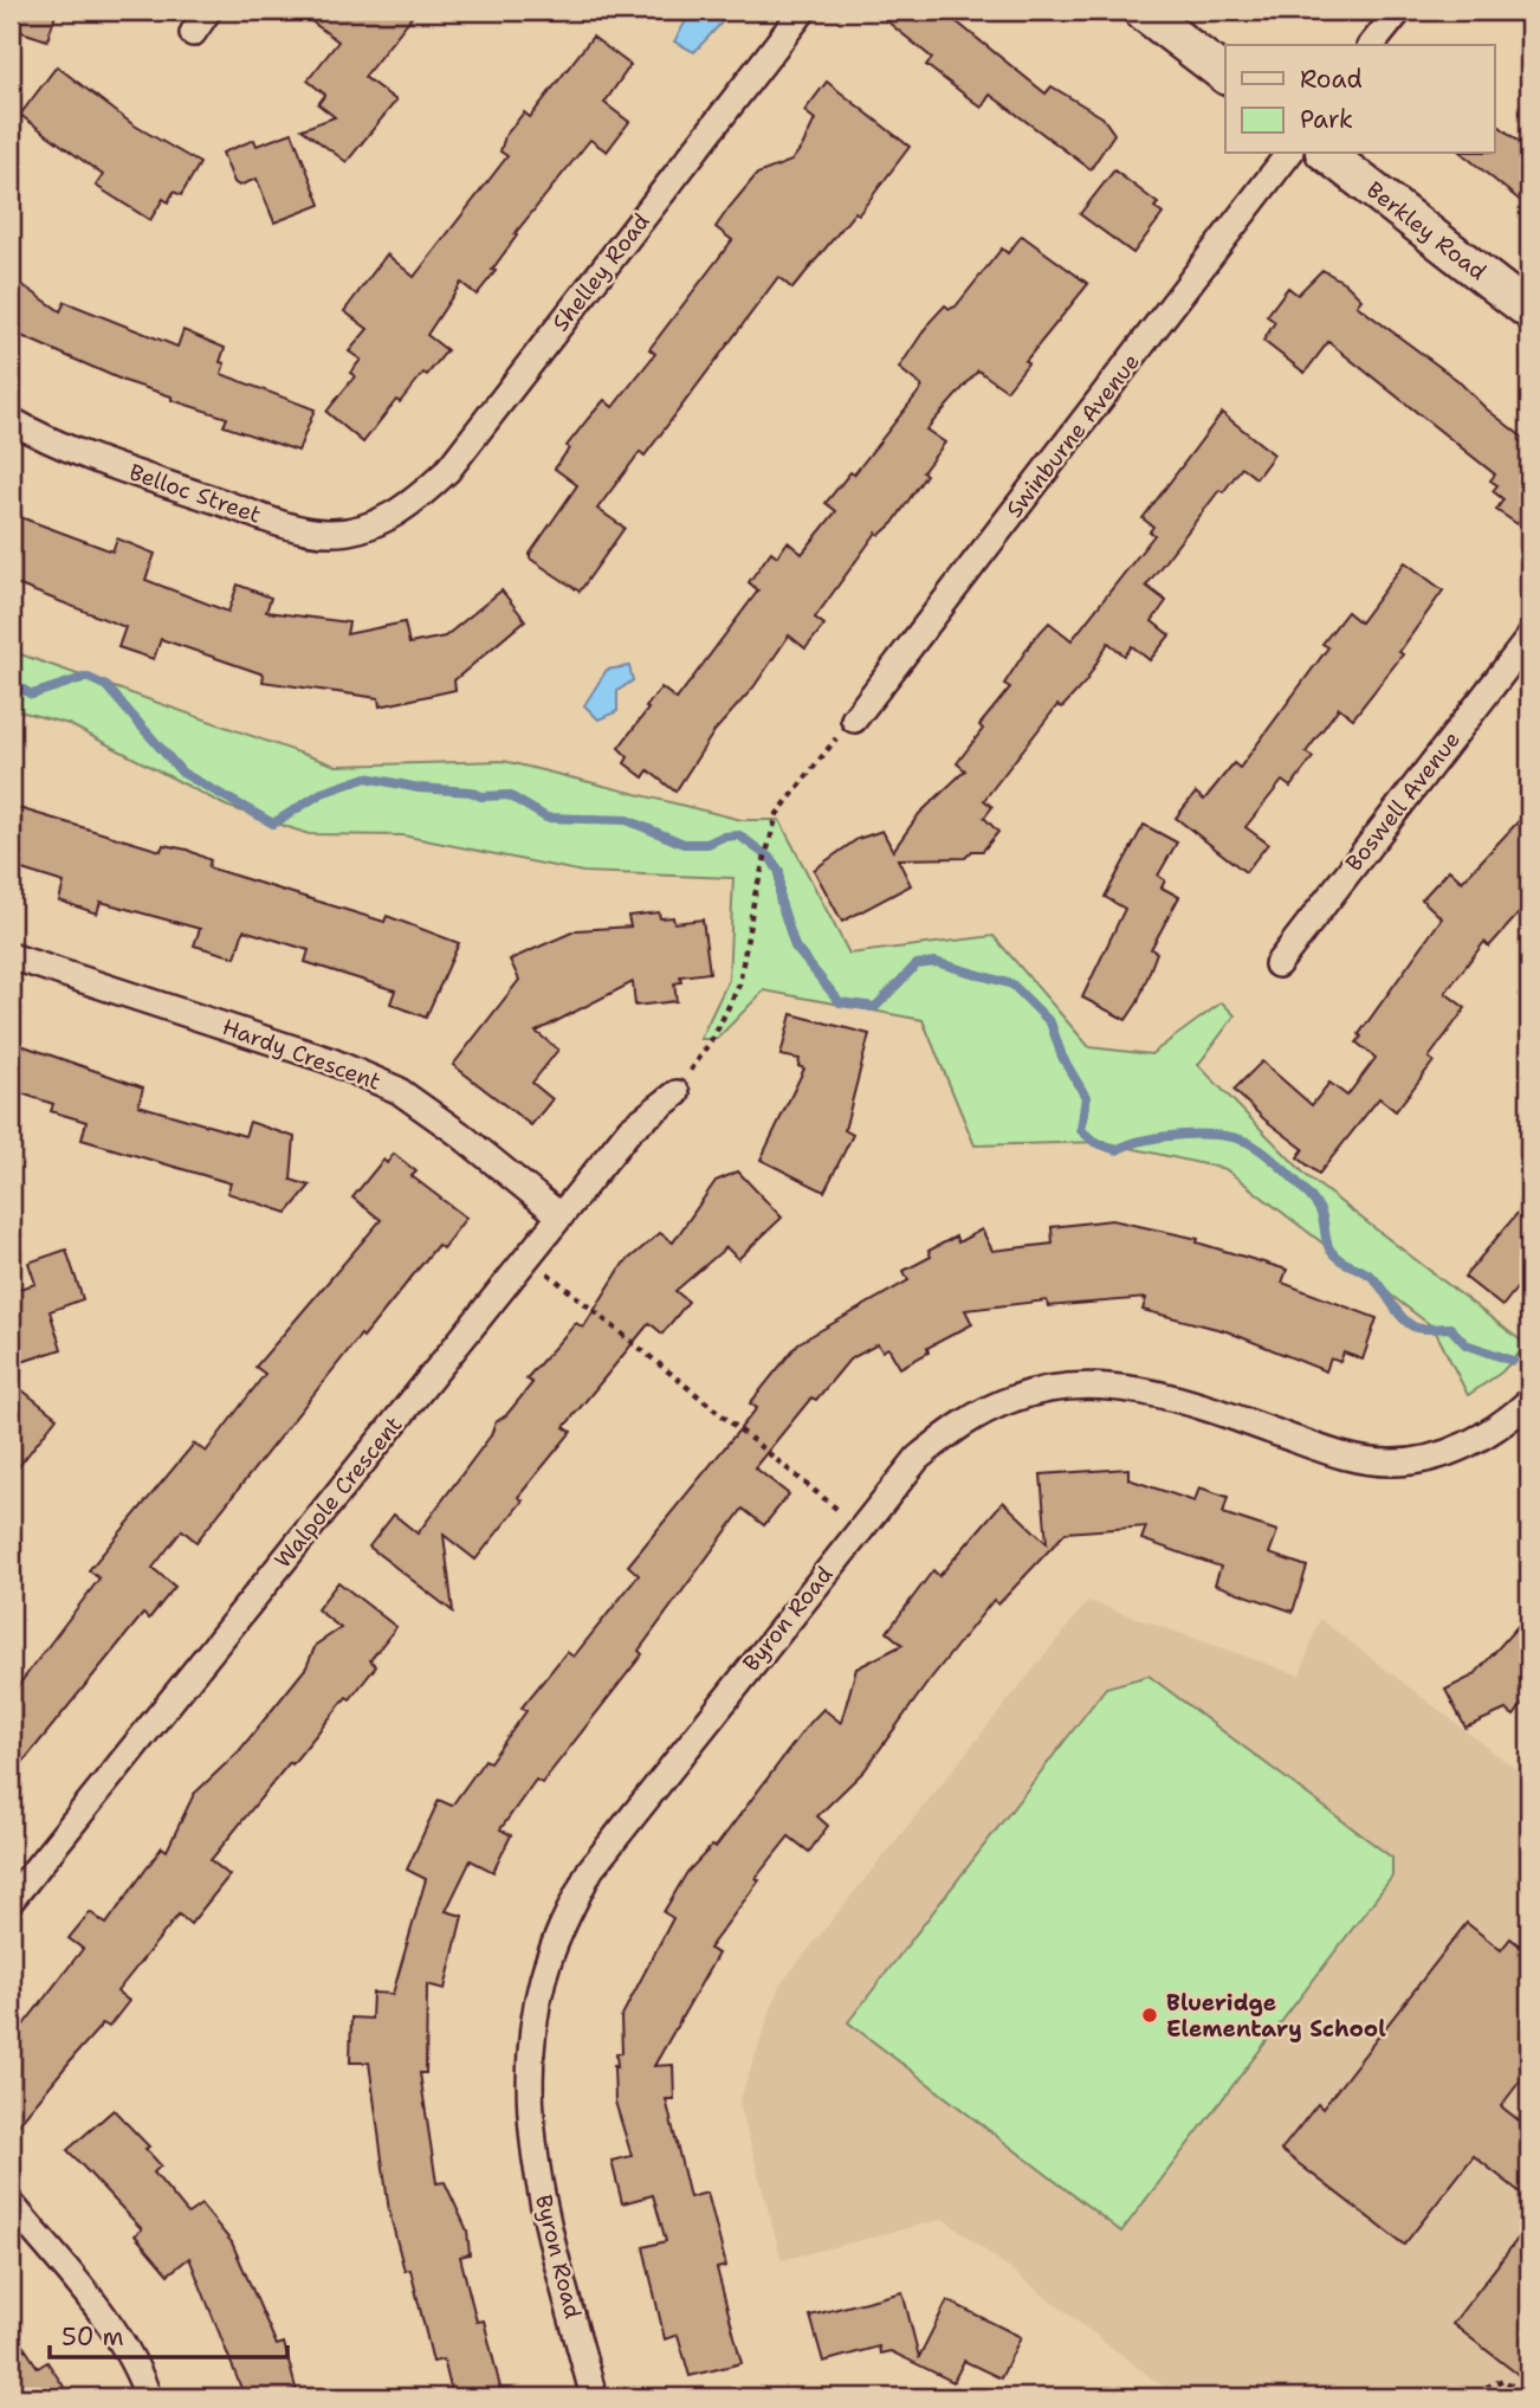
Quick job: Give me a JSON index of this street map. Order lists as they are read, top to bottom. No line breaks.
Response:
{"streets":{"street":["Berkley Road","Shelley Road","Swinburne Avenue","Belloc Street","Boswell Avenue","Hardy Crescent","Walpole Crescent","Byron Road"]},"crossings":[["Shelley Road","Belloc Street"],["Hardy Crescent","Walpole Crescent"]],"places":["Blueridge Elementary School"],"legend":["Road","Park"],"scale_bar":"50 m"}
